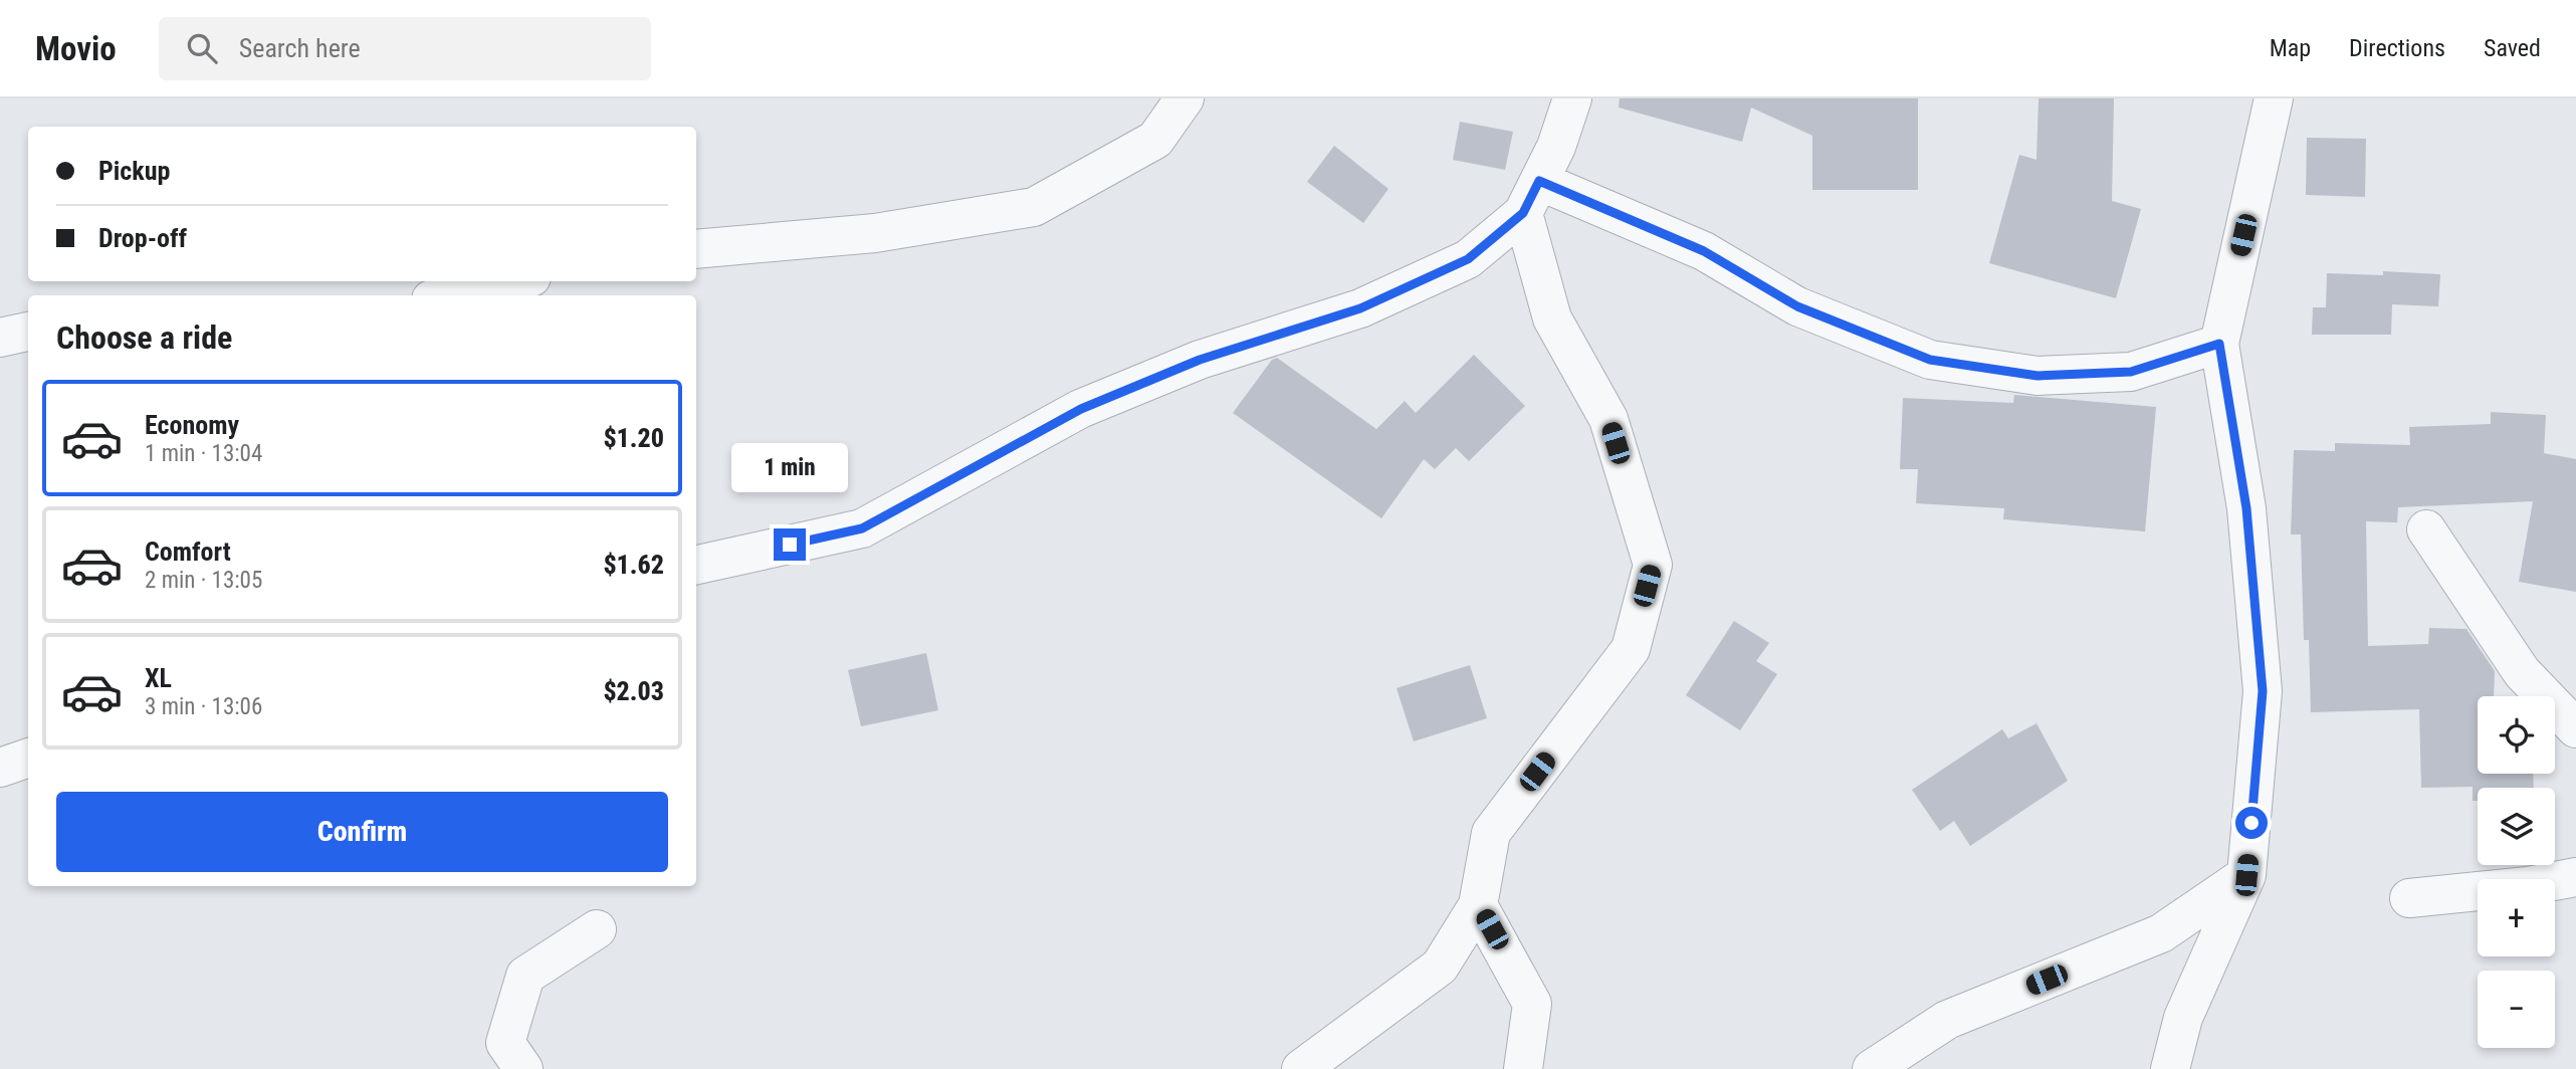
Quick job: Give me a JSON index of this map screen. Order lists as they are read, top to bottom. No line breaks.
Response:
{"page":{"header":"Movio","search":"Search here","nav":["Map","Directions","Saved"],"banner":["Pickup","Drop-off"],"heading":"Choose a ride","list":[{"name":"Economy","note":"1 min · 13:04","value":"$1.20"},{"name":"Comfort","note":"2 min · 13:05","value":"$1.62"},{"name":"XL","note":"3 min · 13:06","value":"$2.03"}],"bubble":"1 min","map_buttons":["+","−"],"buttons":"Confirm"}}
